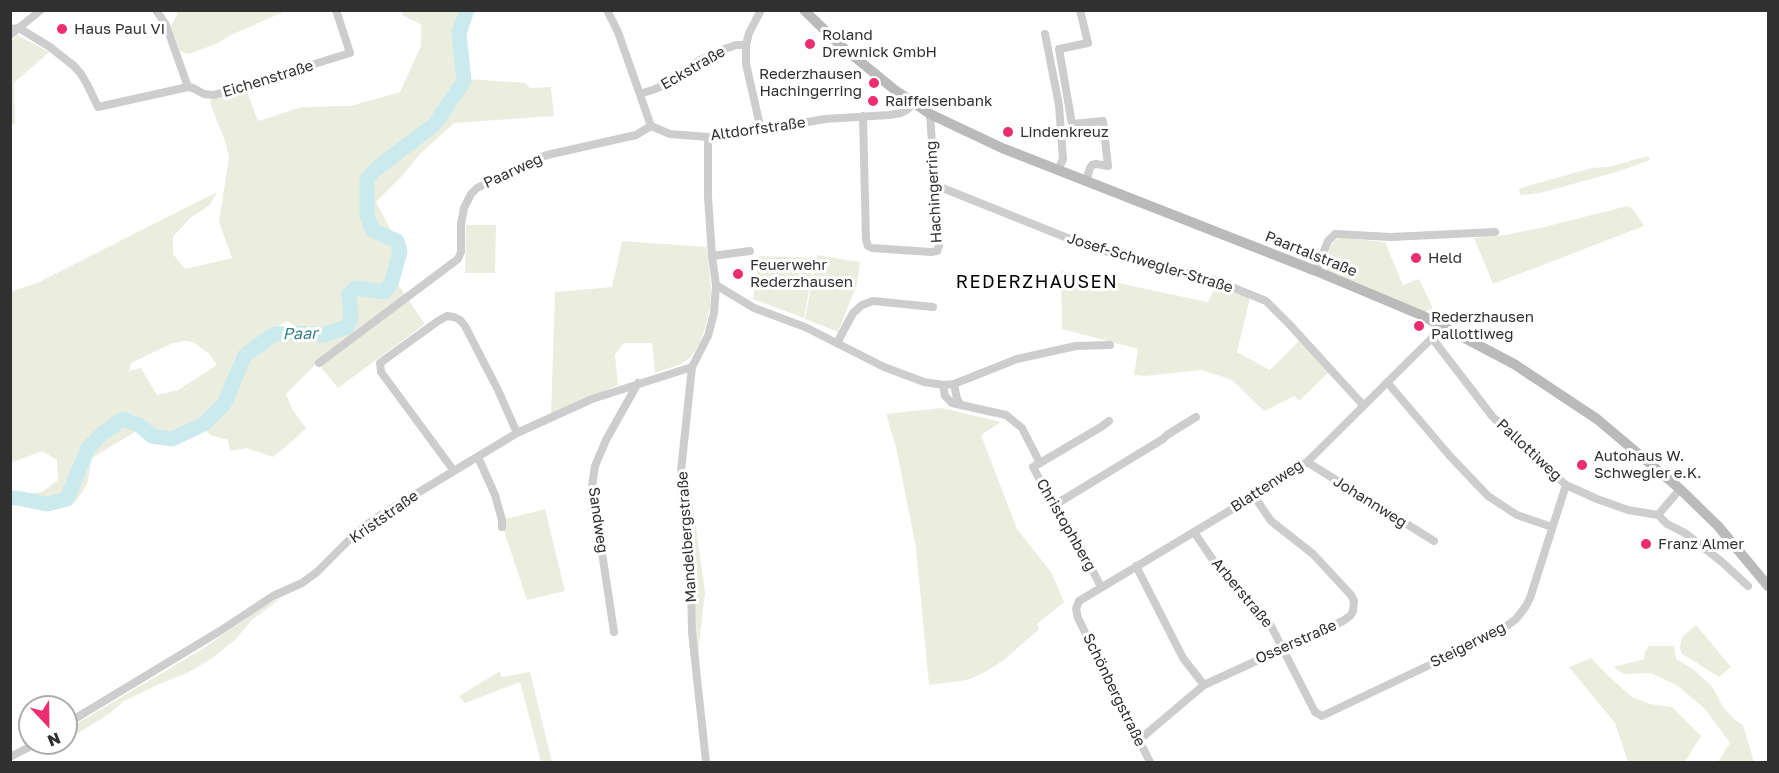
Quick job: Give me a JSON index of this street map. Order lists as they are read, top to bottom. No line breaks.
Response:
{"streets":{"main road":["Paartalstraße"],"street":["Eckstraße","Eichenstraße","Altdorfstraße","Paarweg","Hachingerring","Josef-Schwegler-Straße","Pallottiweg","Blattenweg","Johannweg","Kriststraße","Sandweg","Christophberg","Mandelbergstraße","Arberstraße","Osserstraße","Steigerweg","Schönbergstraße"]},"crossings":[["Eckstraße","Altdorfstraße"],["Altdorfstraße","Paarweg"],["Altdorfstraße","Hachingerring"],["Altdorfstraße","Paartalstraße"],["Altdorfstraße","Mandelbergstraße"],["Hachingerring","Paartalstraße"],["Hachingerring","Josef-Schwegler-Straße"],["Paartalstraße","Blattenweg"],["Josef-Schwegler-Straße","Blattenweg"],["Pallottiweg","Blattenweg"],["Pallottiweg","Steigerweg"],["Blattenweg","Johannweg"],["Blattenweg","Christophberg"],["Blattenweg","Arberstraße"],["Blattenweg","Osserstraße"],["Blattenweg","Schönbergstraße"],["Kriststraße","Sandweg"],["Kriststraße","Mandelbergstraße"],["Arberstraße","Osserstraße"],["Arberstraße","Steigerweg"],["Osserstraße","Schönbergstraße"]],"districts":["REDERZHAUSEN"],"water":["Paar"],"places":["Haus Paul VI","Roland Drewnick GmbH","Rederzhausen Hachingerring","Raiffeisenbank","Lindenkreuz","Held","Feuerwehr Rederzhausen","Rederzhausen Pallottiweg","Autohaus W. Schwegler e.K.","Franz Almer"],"north":"bottom"}
